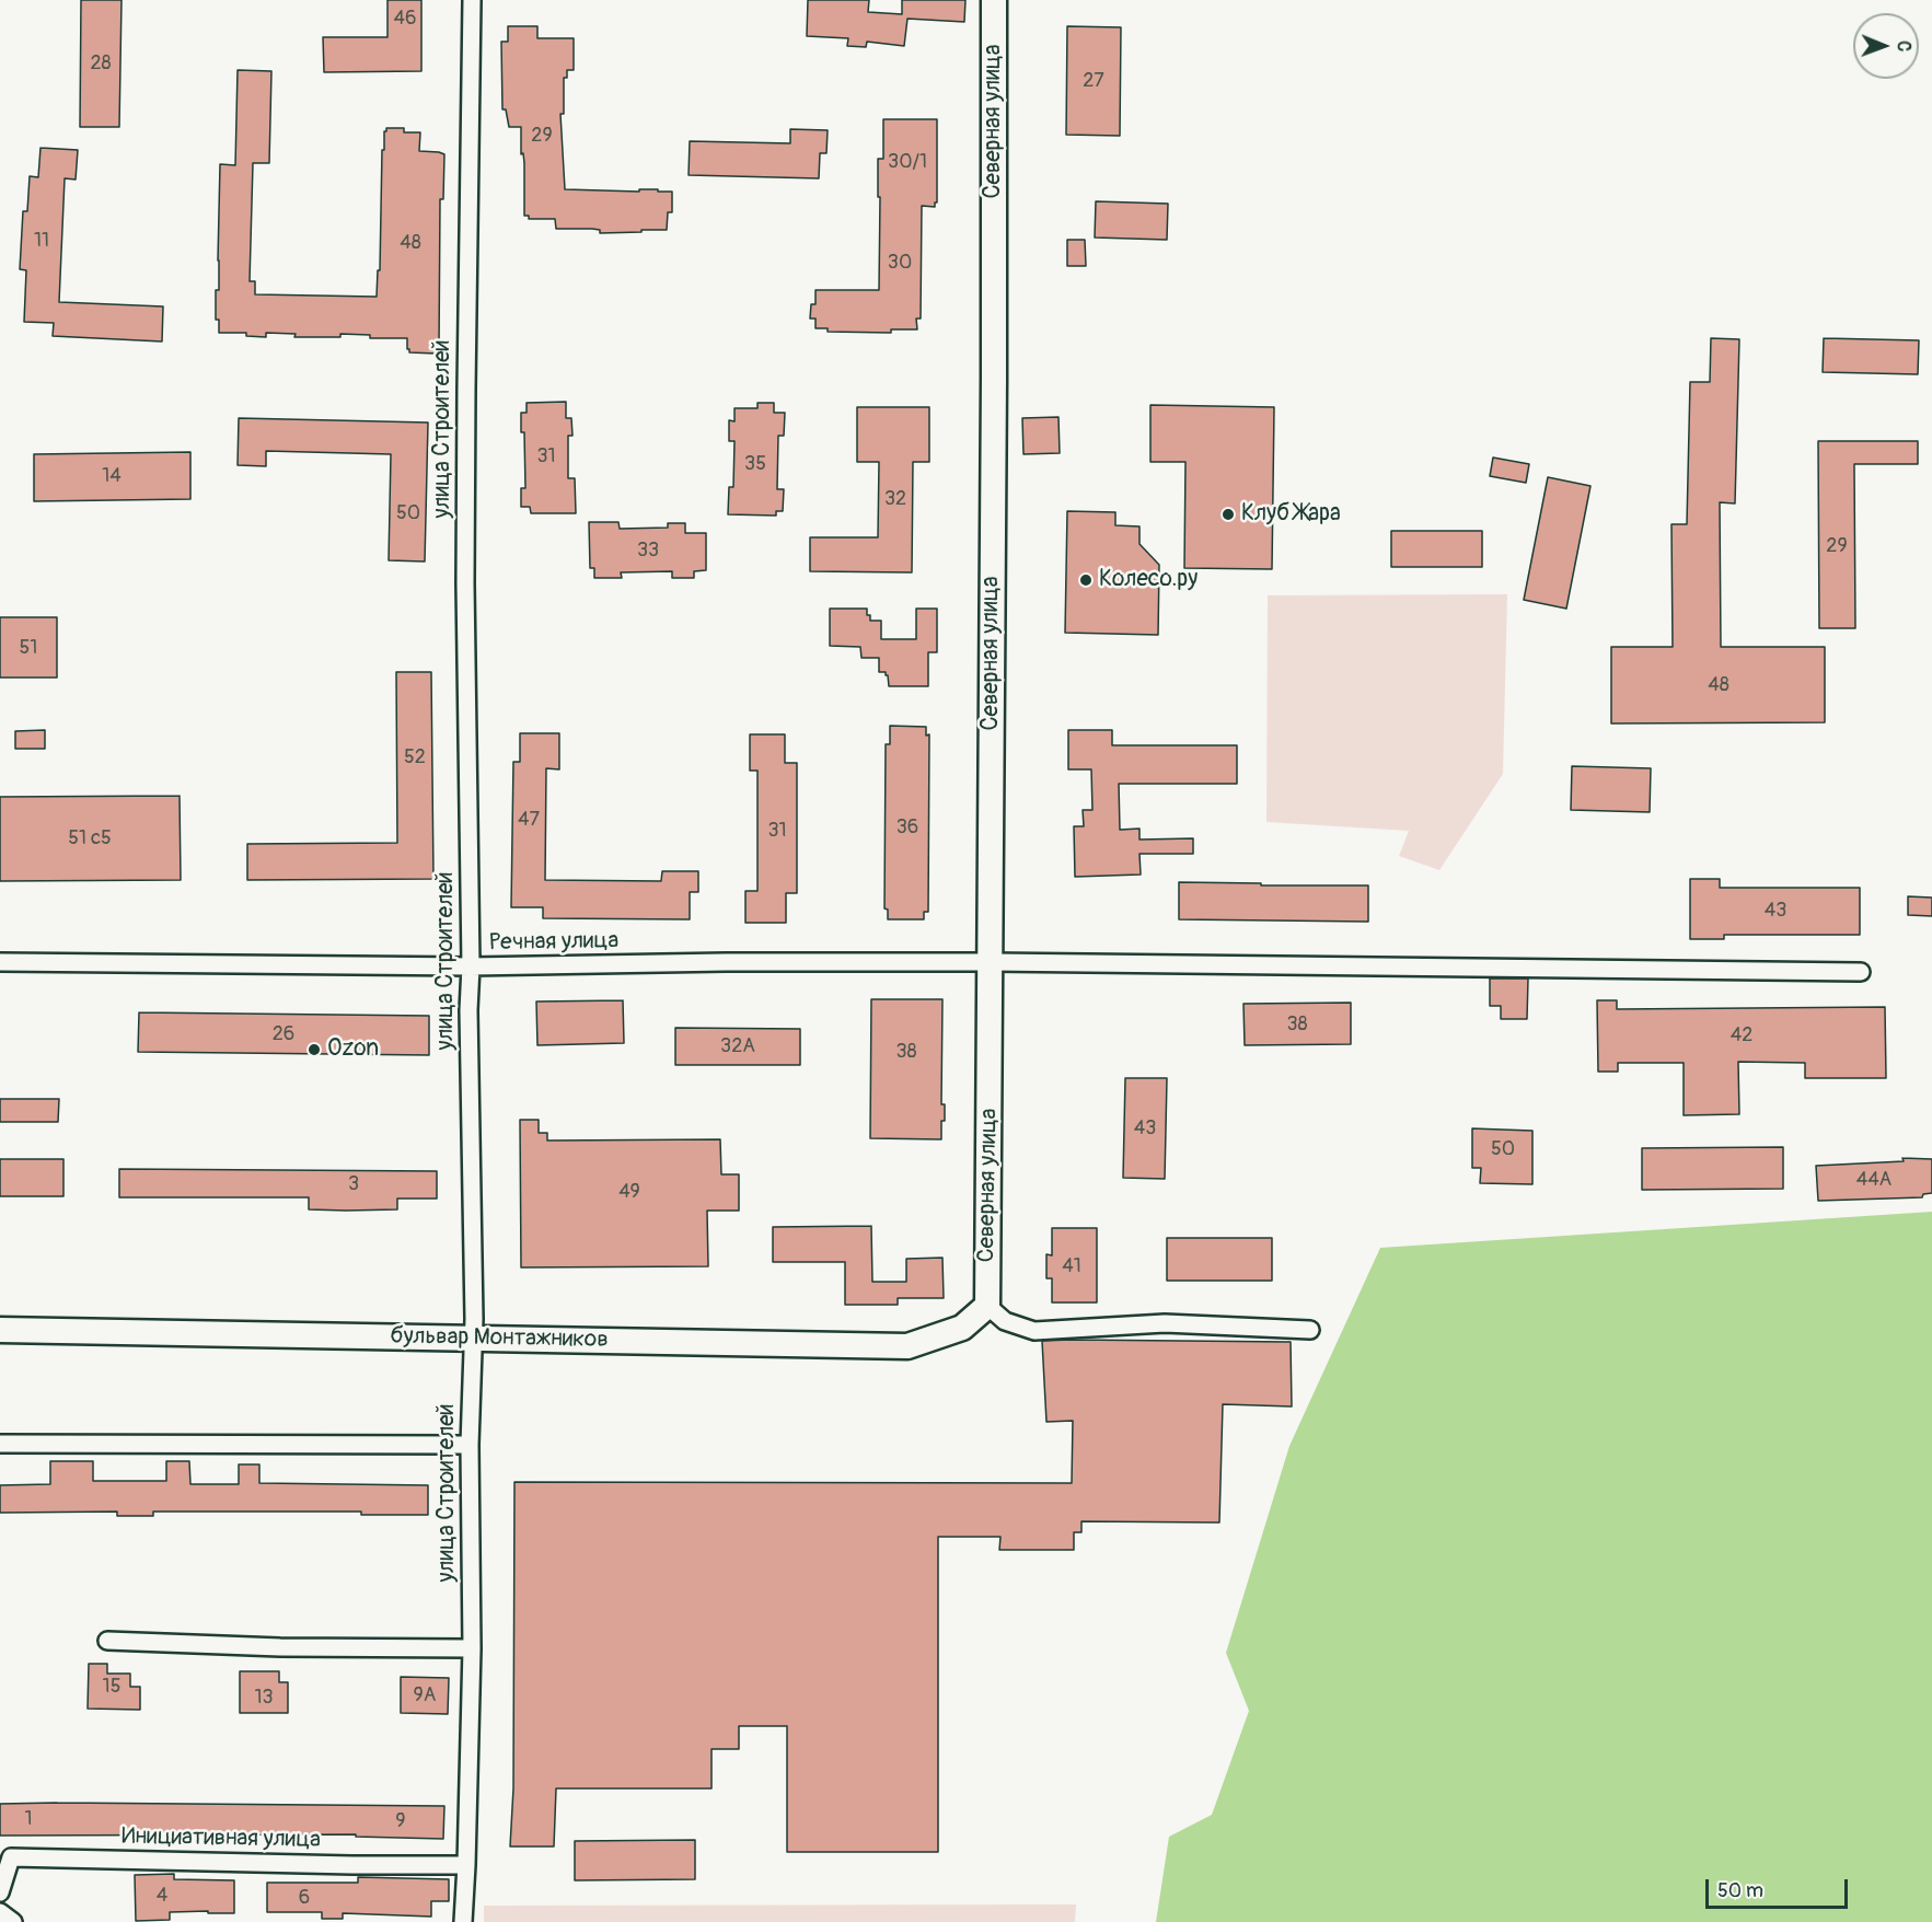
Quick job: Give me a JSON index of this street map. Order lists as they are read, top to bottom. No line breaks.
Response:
{"streets":{"street":["Северная улица","улица Строителей","Речная улица","бульвар Монтажников","Инициативная улица"]},"crossings":[["Северная улица","Речная улица"],["Северная улица","бульвар Монтажников"],["улица Строителей","Речная улица"],["улица Строителей","бульвар Монтажников"],["улица Строителей","Инициативная улица"]],"places":["Клуб Жара","Колесо.ру","Ozon"],"house_numbers":["46","28","27","29","30/1","11","48","30","31","35","14","32","50","29","33","51","48","52","47","36","31","51 с5","43","38","26","42","32А","38","43","50","44А","3","49","41","15","9А","13","1","9","4","6"],"scale_bar":"50 m","north":"right"}
